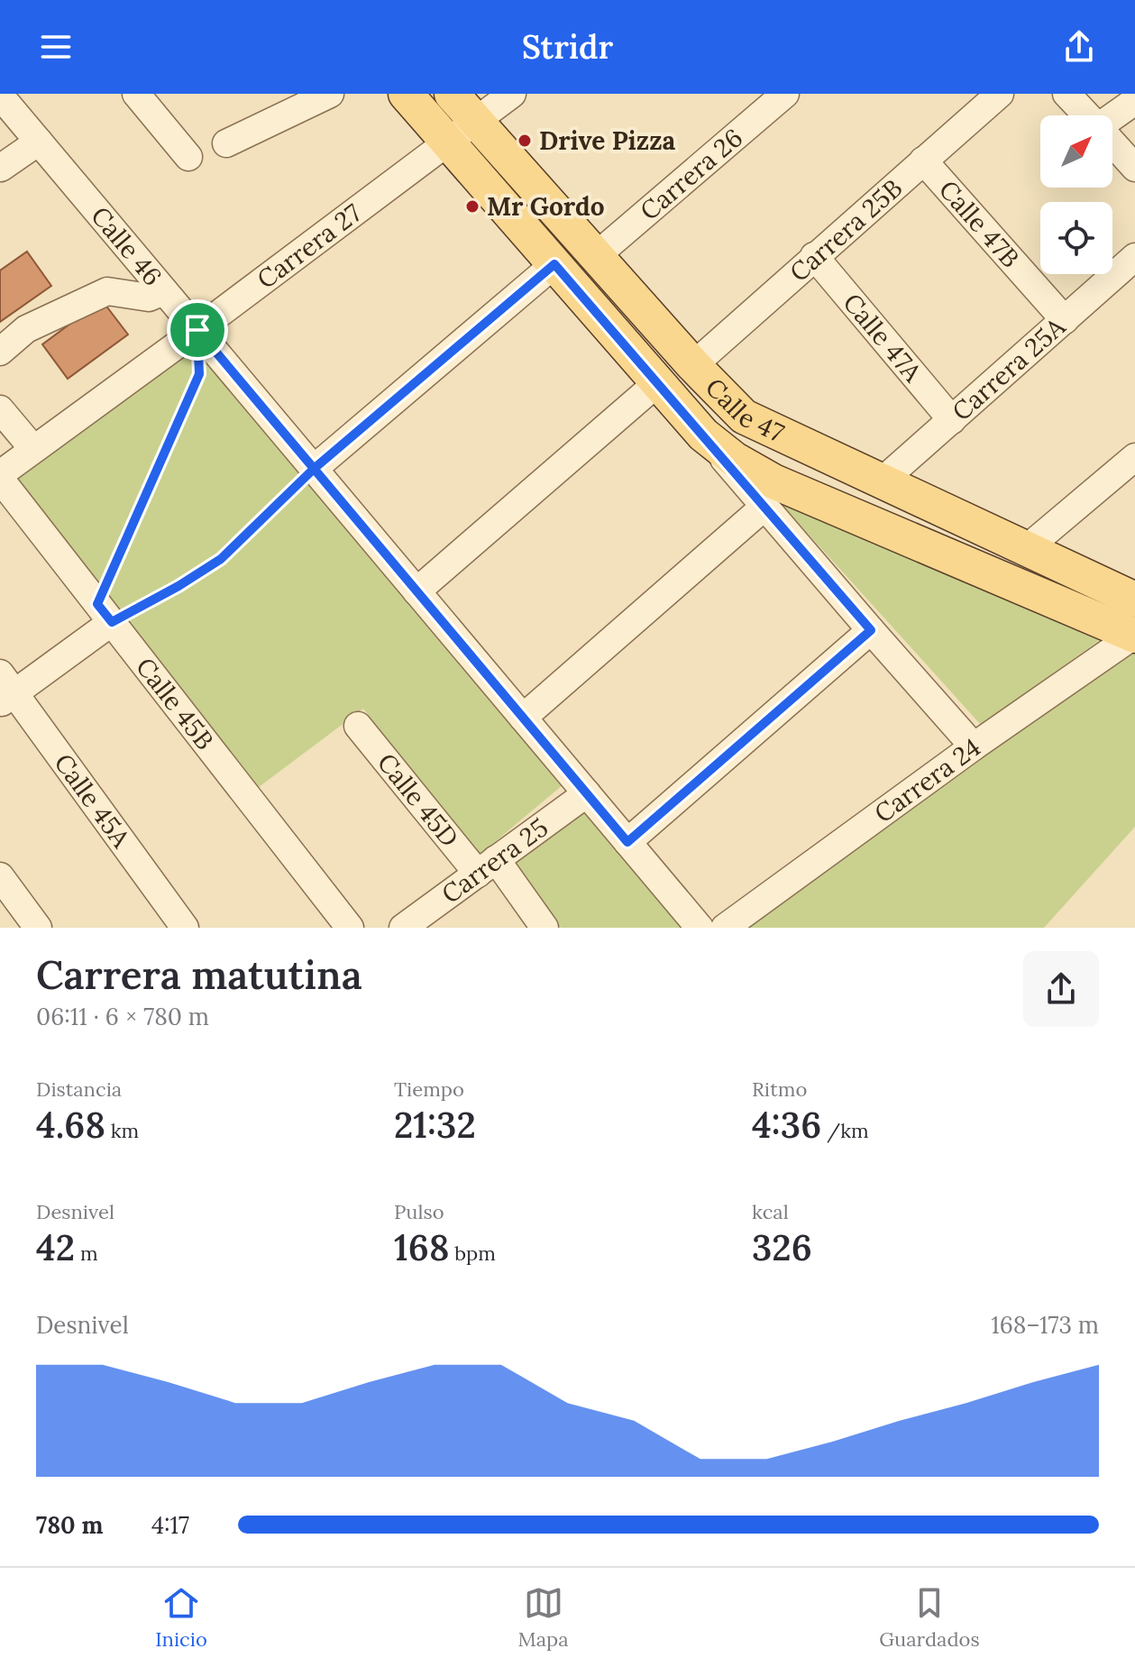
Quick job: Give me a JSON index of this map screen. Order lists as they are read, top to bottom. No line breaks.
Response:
{"streets":{"main road":["Calle 47"],"street":["Carrera 26","Calle 47B","Carrera 25B","Calle 46","Carrera 27","Calle 47A","Carrera 25A","Calle 45B","Carrera 24","Calle 45D","Calle 45A","Carrera 25"]},"crossings":[["Carrera 26","Calle 47"],["Calle 47B","Carrera 25B"],["Calle 47B","Carrera 25A"],["Carrera 25B","Calle 47A"],["Carrera 25B","Calle 47"],["Calle 46","Carrera 27"],["Calle 46","Carrera 25"],["Carrera 27","Calle 47"],["Carrera 27","Calle 45B"],["Calle 47A","Carrera 25A"],["Carrera 25A","Calle 47"],["Calle 47","Carrera 24"],["Calle 45D","Carrera 25"]],"places":["Drive Pizza","Mr Gordo"],"north":"top right","page":{"header":"Stridr","heading":["Carrera matutina","06:11 · 6 × 780 m"],"stats":[["Distancia","4.68 km"],["Tiempo","21:32"],["Ritmo","4:36 /km"],["Desnivel","42 m"],["Pulso","168 bpm"],["kcal","326"]],"chart":["Desnivel","168–173 m"],"list":[{"name":"780 m","note":"4:17"}],"tabs":["Inicio","Mapa","Guardados"]}}
